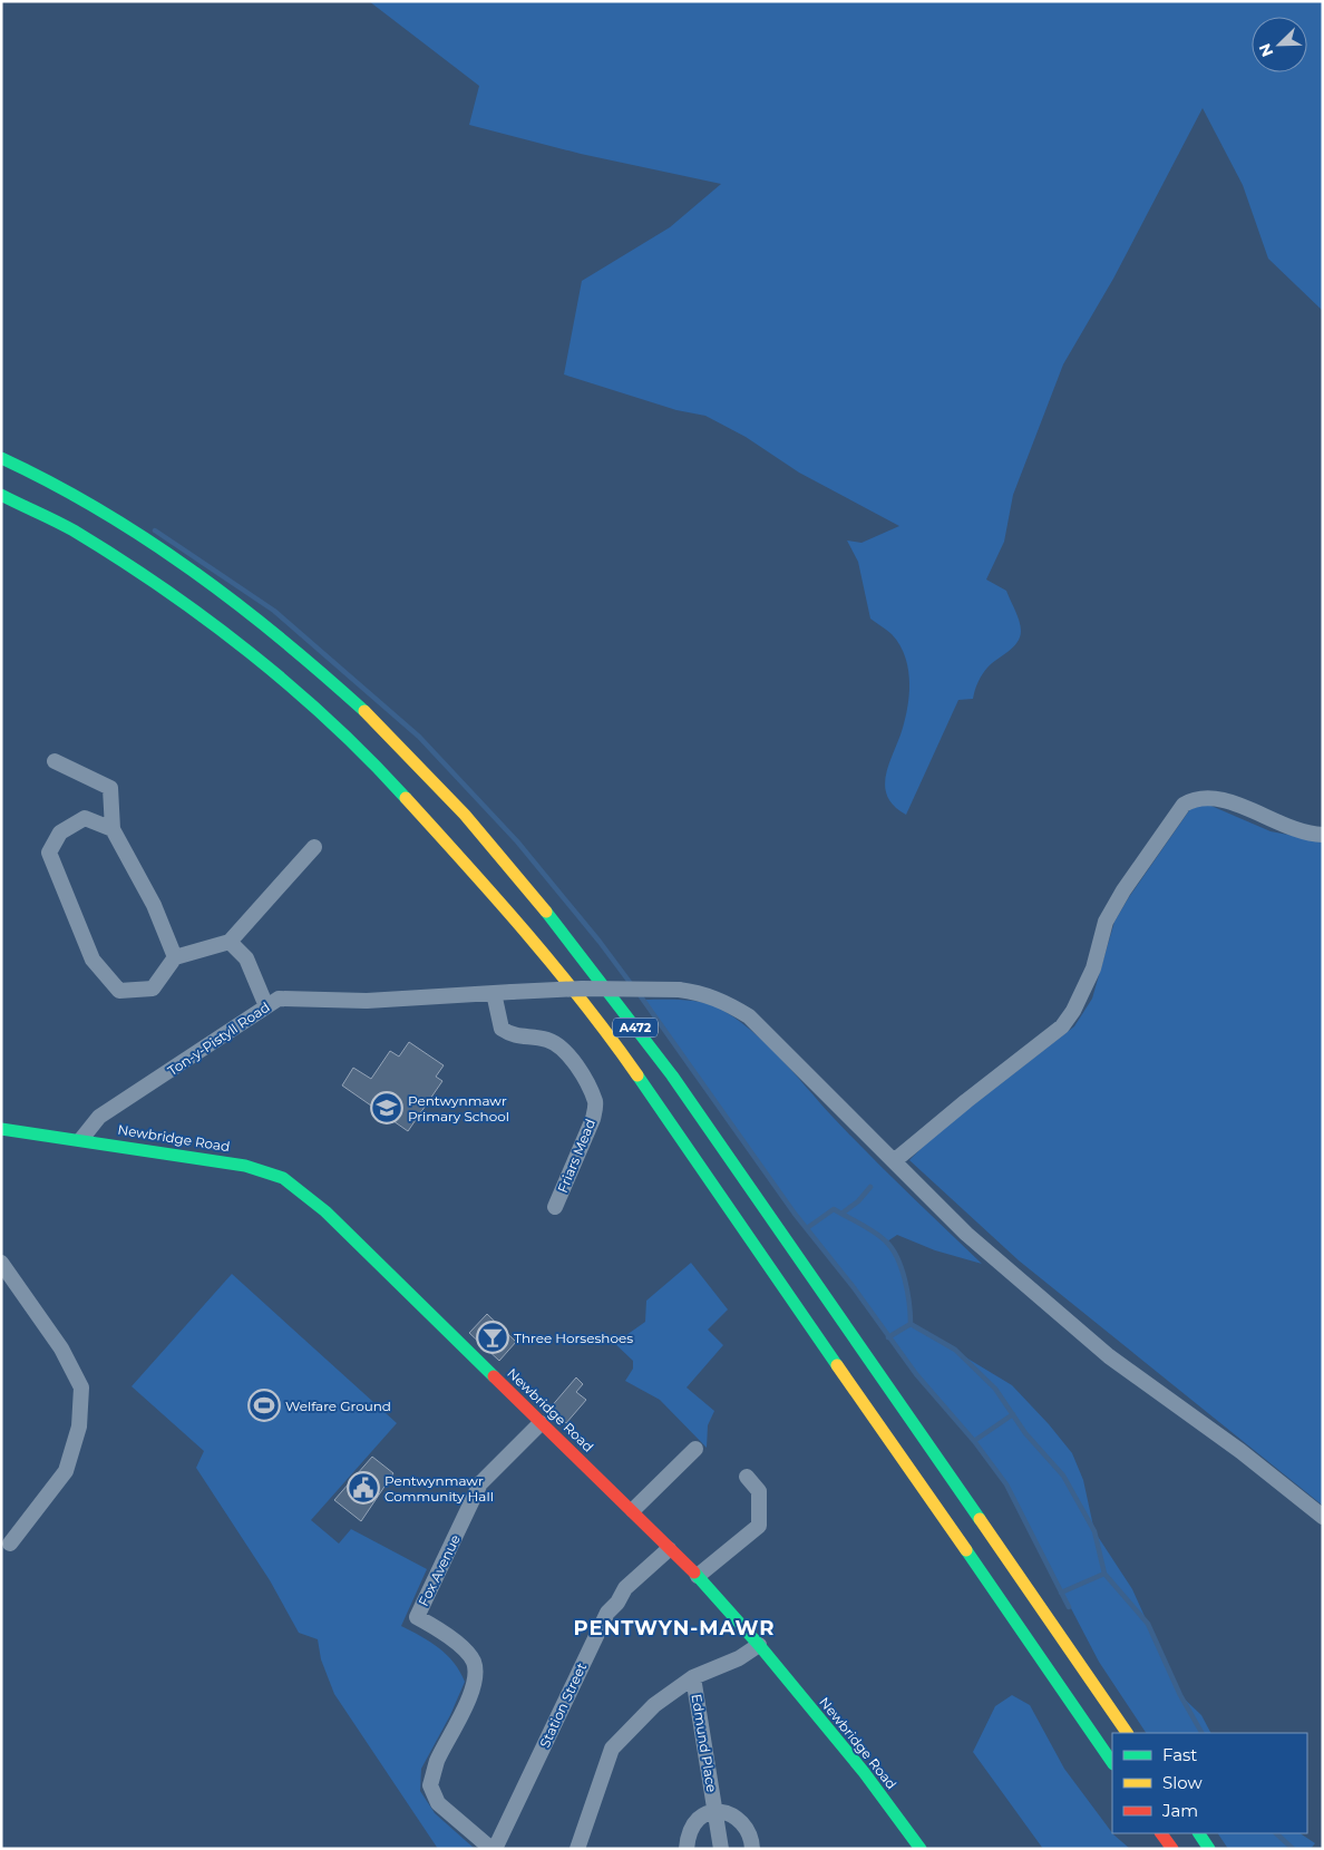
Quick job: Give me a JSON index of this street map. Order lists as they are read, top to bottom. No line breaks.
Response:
{"streets":{"main road":["A472","Newbridge Road"],"street":["Ton-y-Pistyll Road","Friars Mead","Fox Avenue","Station Street","Edmund Place"]},"crossings":[["Ton-y-Pistyll Road","Newbridge Road"],["Ton-y-Pistyll Road","Friars Mead"],["Newbridge Road","Fox Avenue"],["Newbridge Road","Station Street"],["Fox Avenue","Station Street"]],"districts":["PENTWYN-MAWR"],"places":{"school or university":["Pentwynmawr Primary School"],"bar":["Three Horseshoes"],"sports":["Welfare Ground"],"public building":["Pentwynmawr Community Hall"]},"legend":["Fast","Slow","Jam"],"north":"bottom left"}
